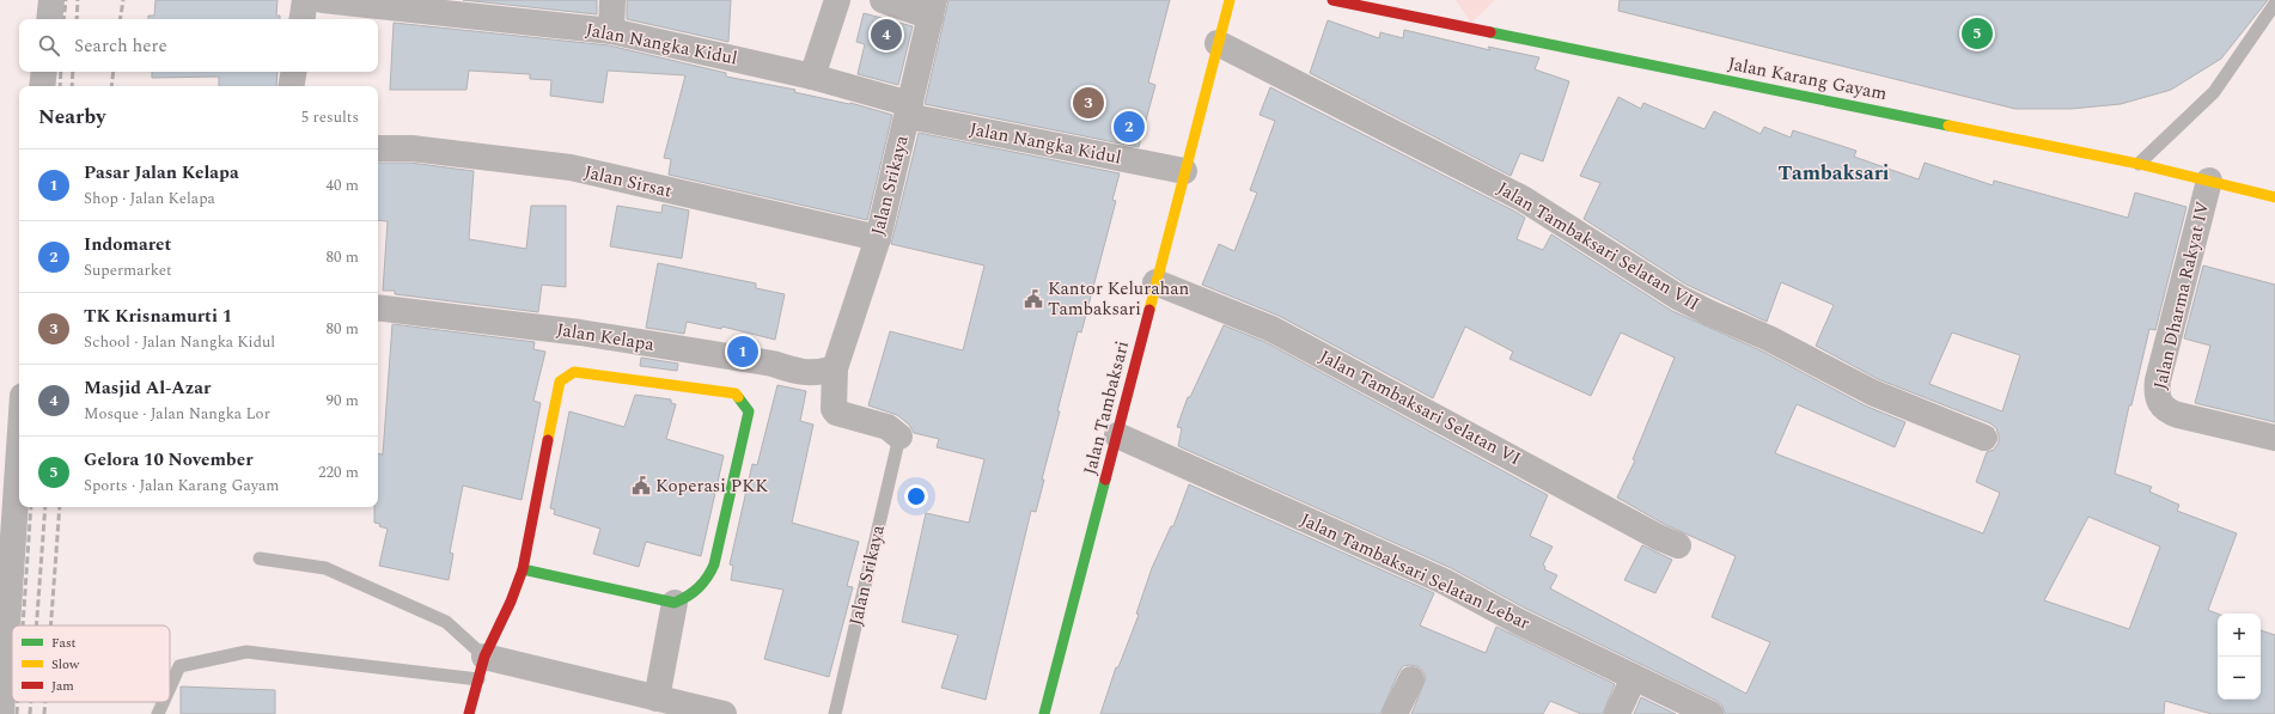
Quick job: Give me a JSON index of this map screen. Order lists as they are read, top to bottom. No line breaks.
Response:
{"streets":{"street":["Jalan Nangka Kidul","Jalan Karang Gayam","Jalan Sirsat","Jalan Srikaya","Jalan Tambaksari Selatan VII","Jalan Dharma Rakyat IV","Jalan Kelapa","Jalan Tambaksari","Jalan Tambaksari Selatan VI","Jalan Tambaksari Selatan Lebar"]},"crossings":[["Jalan Nangka Kidul","Jalan Srikaya"],["Jalan Nangka Kidul","Jalan Tambaksari"],["Jalan Karang Gayam","Jalan Dharma Rakyat IV"],["Jalan Sirsat","Jalan Srikaya"],["Jalan Srikaya","Jalan Kelapa"],["Jalan Tambaksari Selatan VII","Jalan Tambaksari"],["Jalan Tambaksari","Jalan Tambaksari Selatan VI"],["Jalan Tambaksari","Jalan Tambaksari Selatan Lebar"]],"districts":["Tambaksari"],"places":{"public building":["Kantor Kelurahan Tambaksari","Koperasi PKK"]},"legend":["Fast","Slow","Jam"],"page":{"pins":["5","4","3","2","1"],"search":"Search here","heading":["Nearby","5 results"],"list":[{"mark":"1","name":"Pasar Jalan Kelapa","note":"Shop · Jalan Kelapa","value":"40 m"},{"mark":"2","name":"Indomaret","note":"Supermarket","value":"80 m"},{"mark":"3","name":"TK Krisnamurti 1","note":"School · Jalan Nangka Kidul","value":"80 m"},{"mark":"4","name":"Masjid Al-Azar","note":"Mosque · Jalan Nangka Lor","value":"90 m"},{"mark":"5","name":"Gelora 10 November","note":"Sports · Jalan Karang Gayam","value":"220 m"}],"map_buttons":["+","−"]}}
